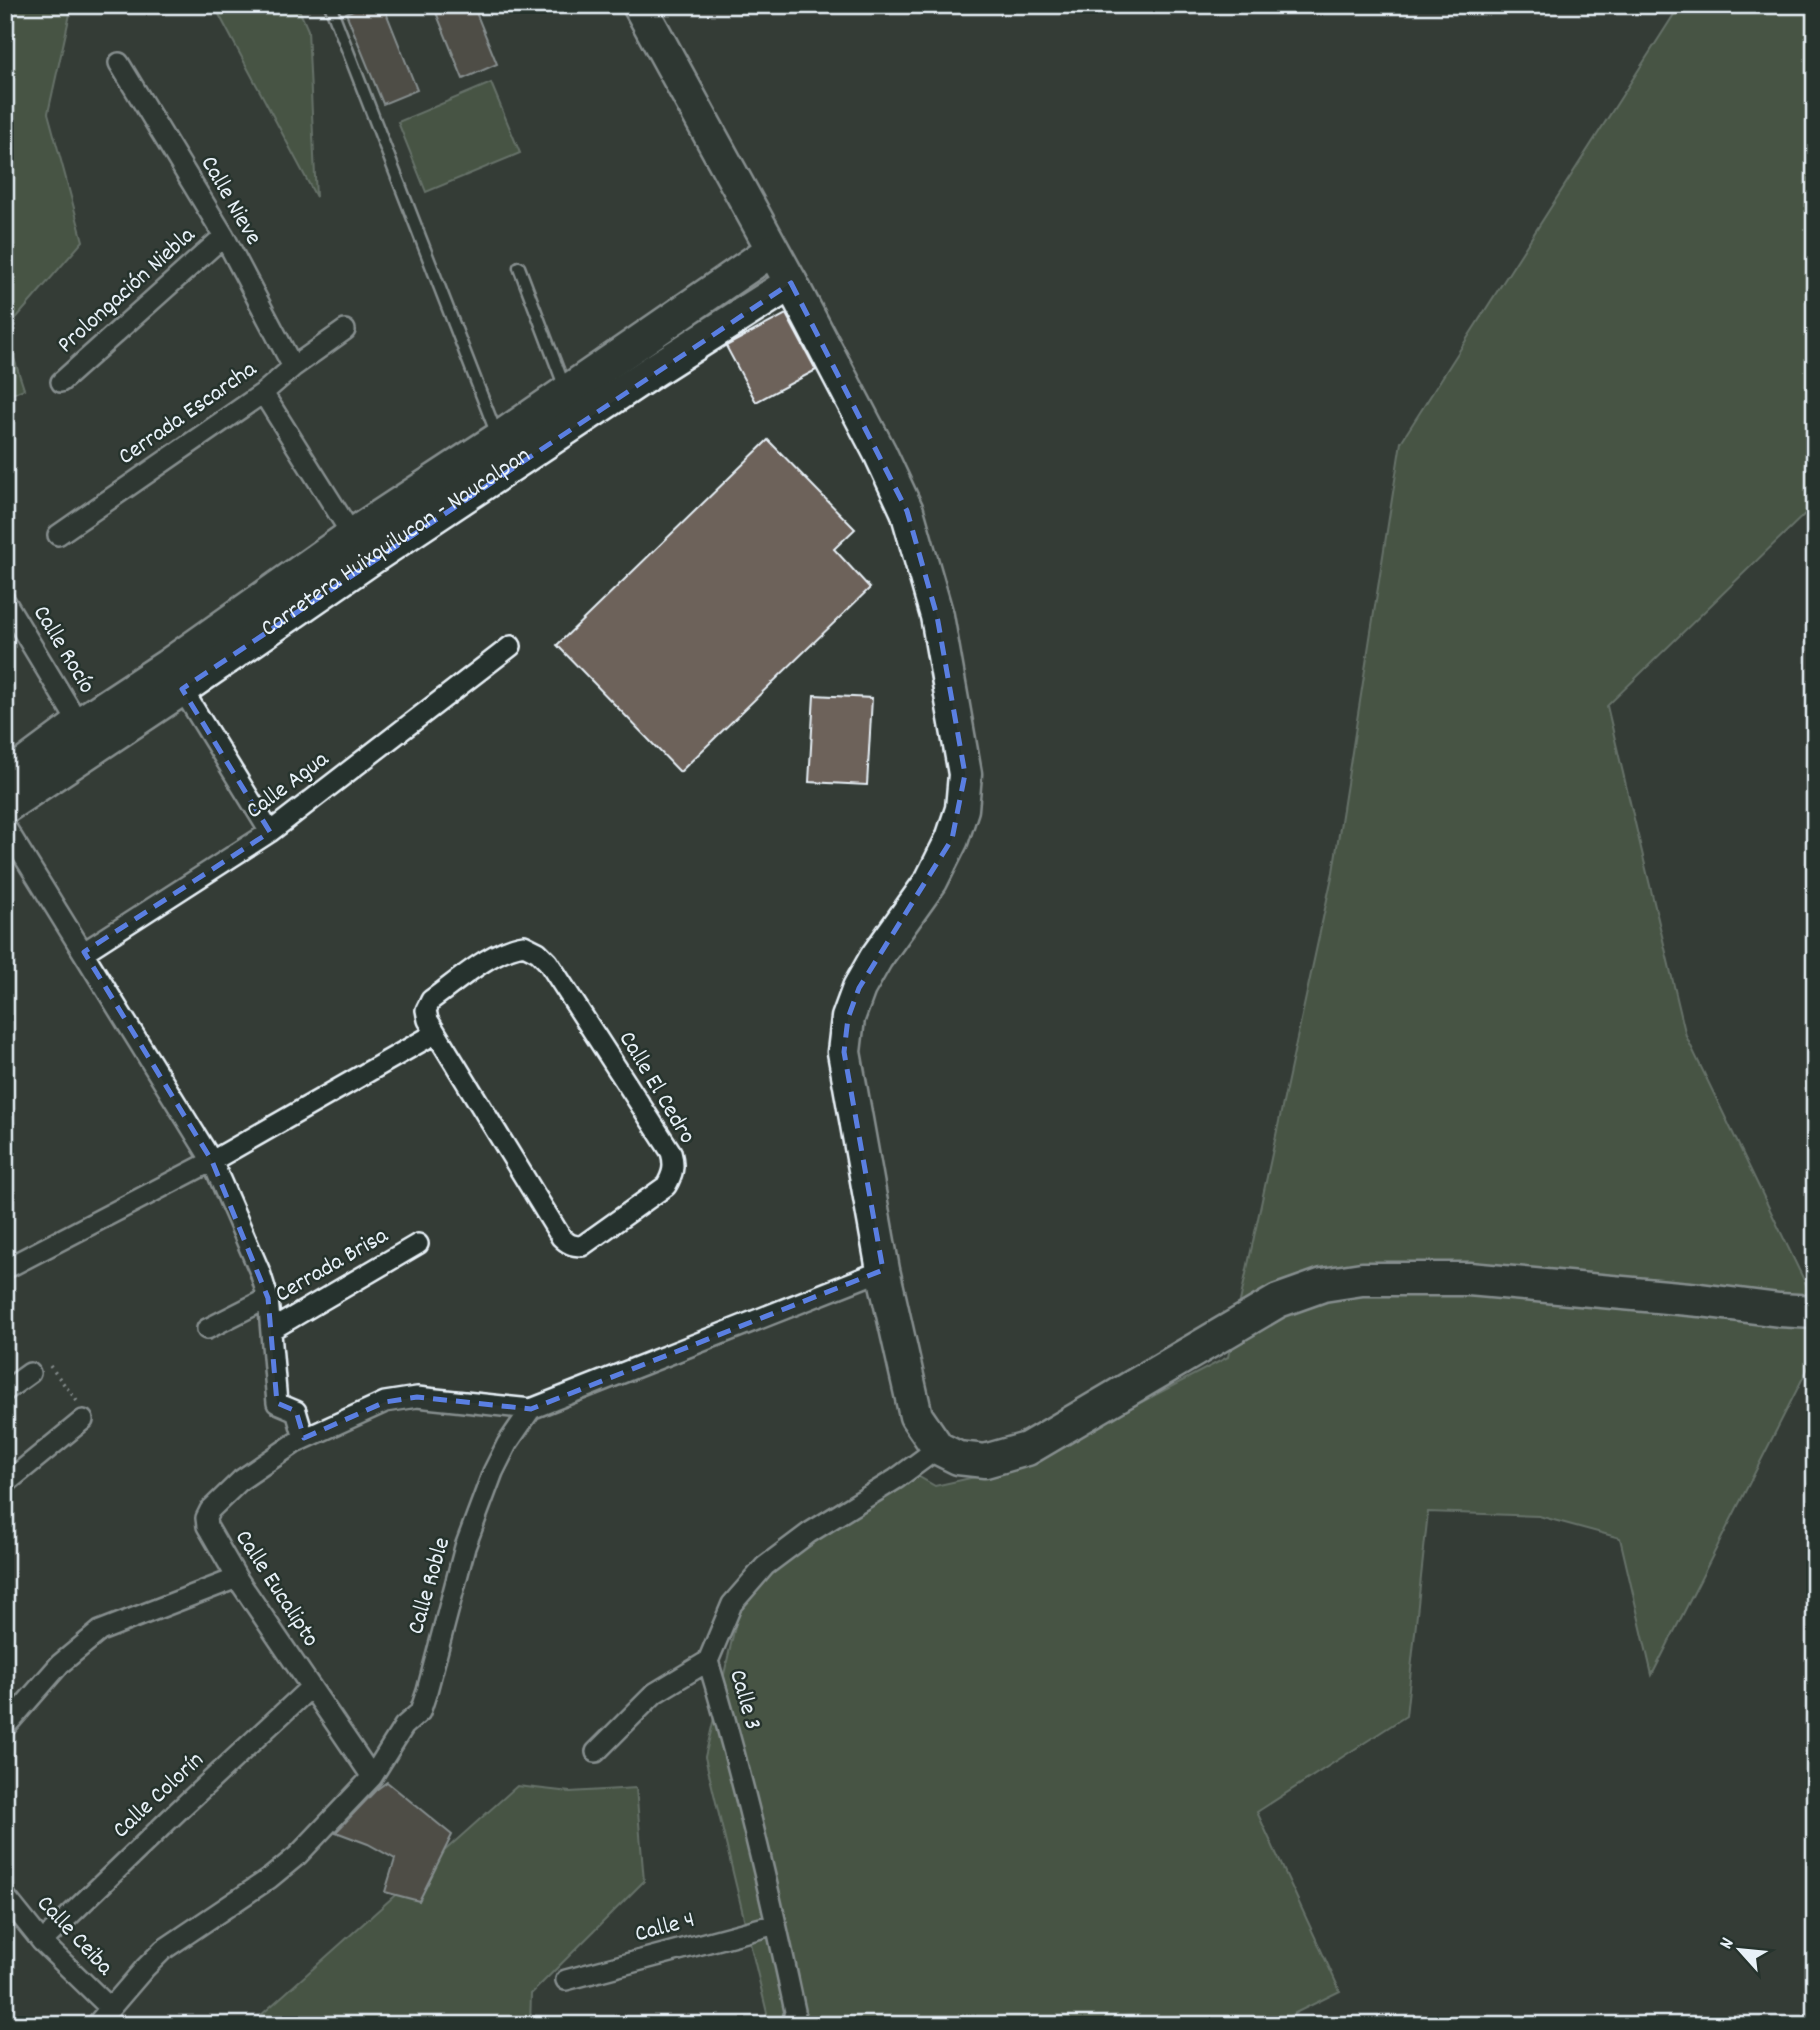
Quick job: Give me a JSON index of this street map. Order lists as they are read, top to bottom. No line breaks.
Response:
{"streets":{"main road":["Carretera Huixquilucan - Naucalpan"],"street":["Calle Nieve","Prolongación Niebla","Cerrada Escarcha","Calle Rocío","Calle Agua","Calle El Cedro","Cerrada Brisa","Calle Roble","Calle Eucalipto","Calle 3","Calle Colorín","Calle 4","Calle Ceiba"]},"crossings":[["Calle Nieve","Prolongación Niebla"],["Calle Nieve","Cerrada Escarcha"],["Carretera Huixquilucan - Naucalpan","Calle Rocío"],["Calle Roble","Calle Eucalipto"],["Calle Roble","Calle Ceiba"],["Calle Eucalipto","Calle Colorín"],["Calle 3","Calle 4"],["Calle Colorín","Calle Ceiba"]],"north":"top left"}
